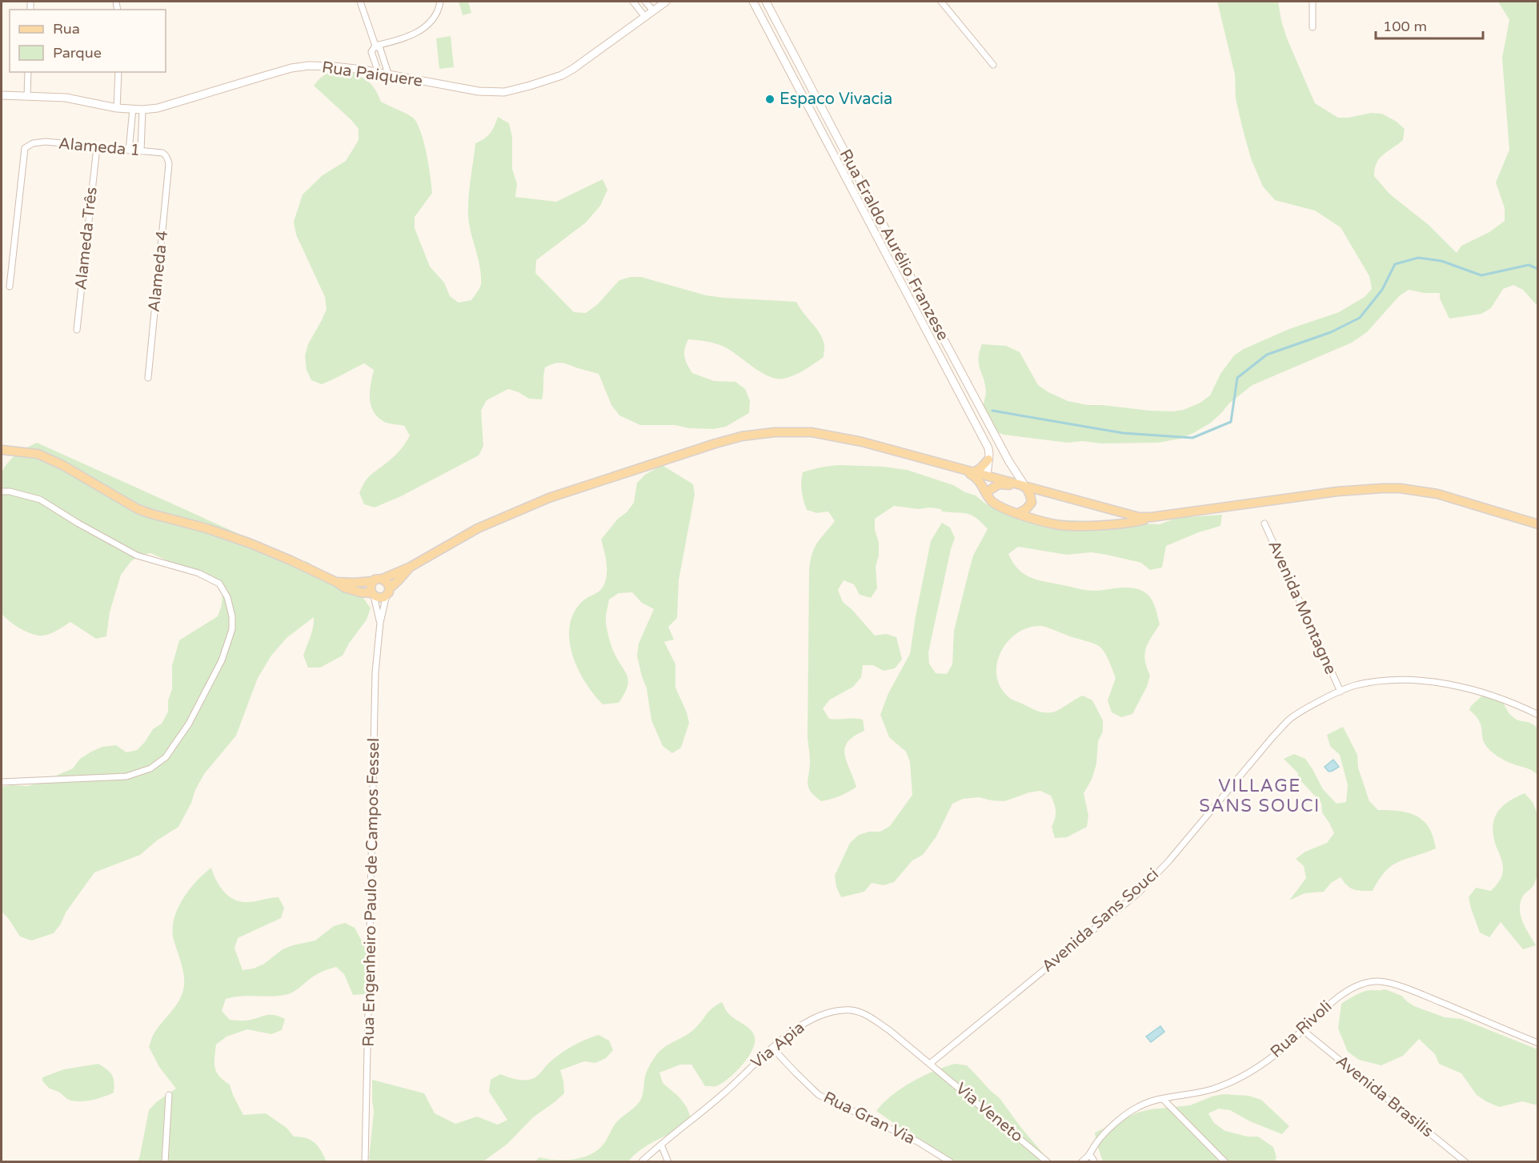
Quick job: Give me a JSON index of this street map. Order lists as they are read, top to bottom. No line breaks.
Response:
{"streets":{"main road":["Rua Paiquere","Rua Eraldo Aurélio Franzese"],"street":["Alameda 1","Alameda Três","Alameda 4","Avenida Montagne","Rua Engenheiro Paulo de Campos Fessel","Avenida Sans Souci","Rua Rivoli","Via Apia","Avenida Brasilis","Via Veneto","Rua Gran Via"]},"crossings":[["Alameda 1","Alameda Três"],["Alameda 1","Alameda 4"],["Avenida Montagne","Avenida Sans Souci"],["Avenida Sans Souci","Via Apia"],["Avenida Sans Souci","Via Veneto"],["Rua Rivoli","Avenida Brasilis"],["Via Apia","Via Veneto"],["Via Apia","Rua Gran Via"]],"districts":["VILLAGE SANS SOUCI"],"places":["Espaco Vivacia"],"legend":["Rua","Parque"],"scale_bar":"100 m"}
